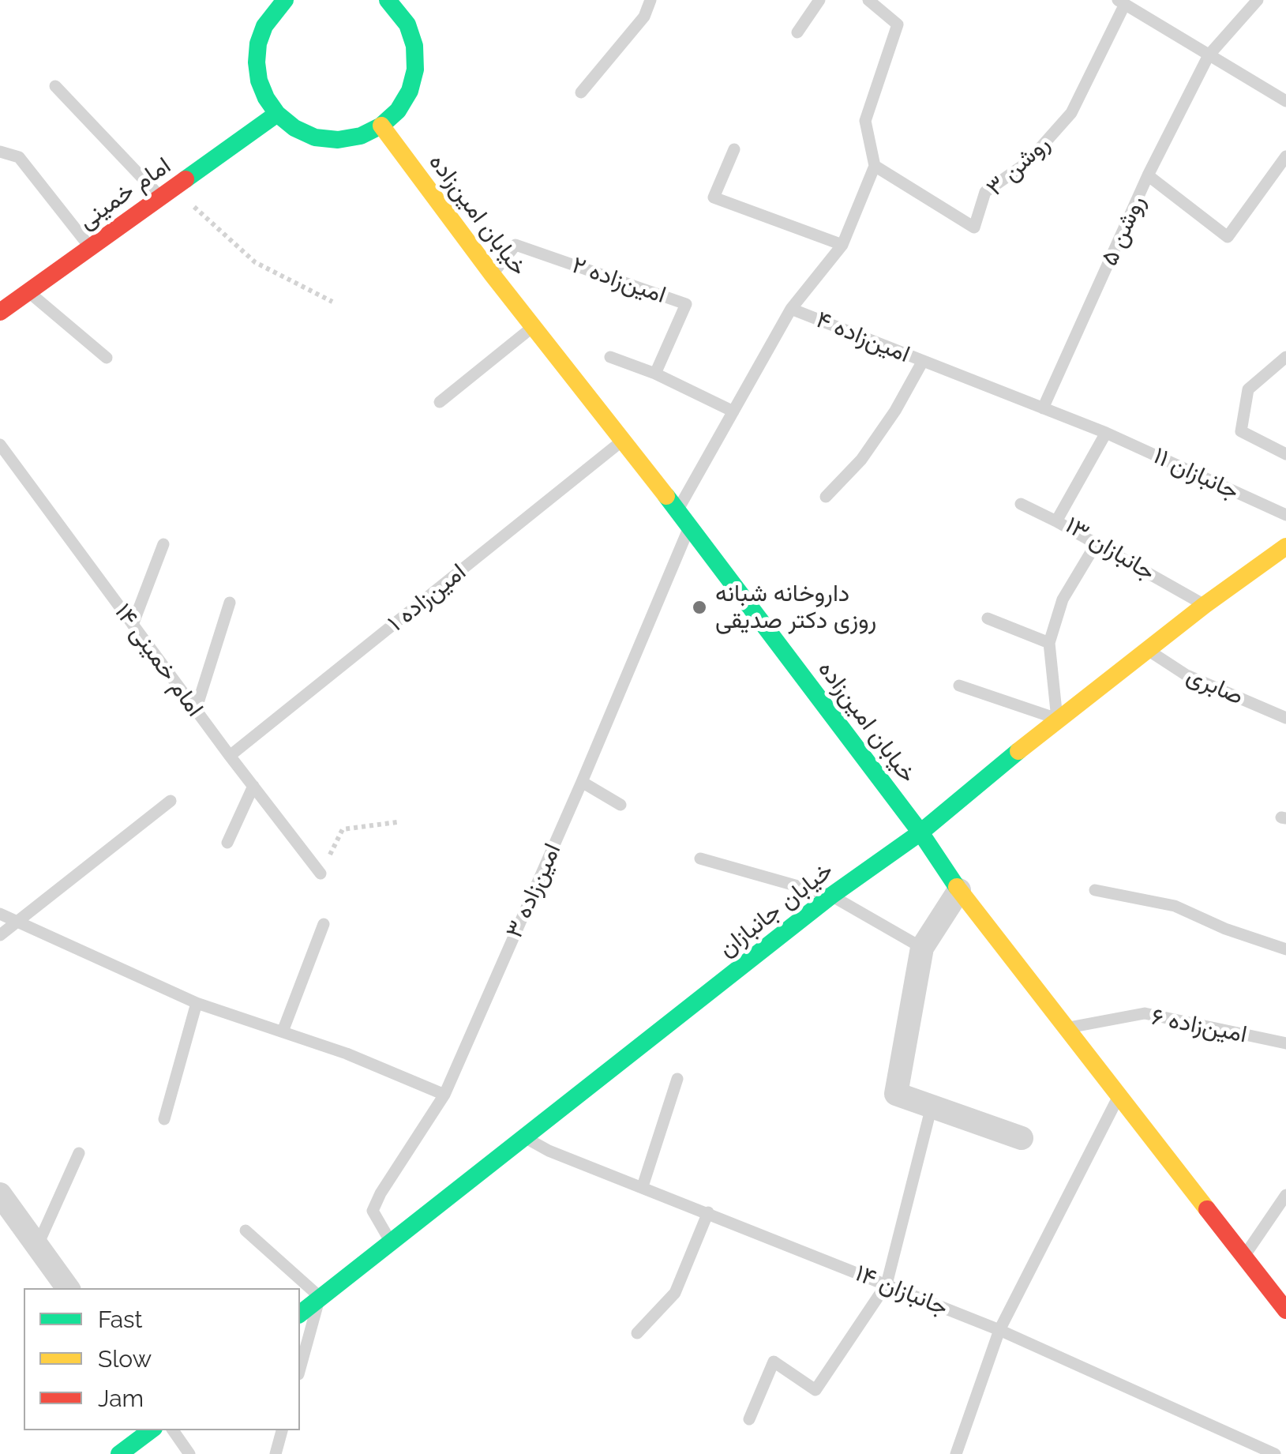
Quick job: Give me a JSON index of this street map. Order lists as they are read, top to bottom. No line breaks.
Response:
{"streets":{"street":["امام خمینی","خیابان امین‌زاده","خیابان جانبازان"],"lane":["روشن ۳","روشن ۵","امین‌زاده ۲","امین‌زاده ۴","جانبازان ۱۱","جانبازان ۱۳","امین‌زاده ۱","امام خمینی ۱۴","صابری","امین‌زاده ۳","امین‌زاده ۶","جانبازان ۱۴"]},"crossings":[["خیابان امین‌زاده","امین‌زاده ۲"],["خیابان امین‌زاده","امین‌زاده ۴"],["خیابان امین‌زاده","امین‌زاده ۱"],["خیابان امین‌زاده","امین‌زاده ۳"],["خیابان امین‌زاده","خیابان جانبازان"],["خیابان امین‌زاده","امین‌زاده ۶"],["روشن ۵","امین‌زاده ۴"],["امین‌زاده ۴","جانبازان ۱۱"],["امین‌زاده ۴","جانبازان ۱۳"],["جانبازان ۱۱","جانبازان ۱۳"],["جانبازان ۱۳","خیابان جانبازان"],["امین‌زاده ۱","امام خمینی ۱۴"],["صابری","خیابان جانبازان"],["امین‌زاده ۳","خیابان جانبازان"],["خیابان جانبازان","جانبازان ۱۴"]],"places":["داروخانه شبانه روزی دکتر صدیقی"],"legend":["Fast","Slow","Jam"]}
